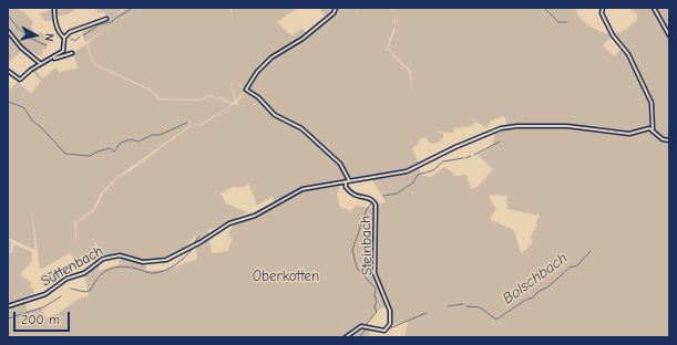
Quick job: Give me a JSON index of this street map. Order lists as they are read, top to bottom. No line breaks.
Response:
{"streets":{"street":["Steinbach","Süttenbach"]},"crossings":[["Steinbach","Süttenbach"]],"water":["Bolschbach"],"parks":["Oberkotten"],"scale_bar":"200 m","north":"right"}
